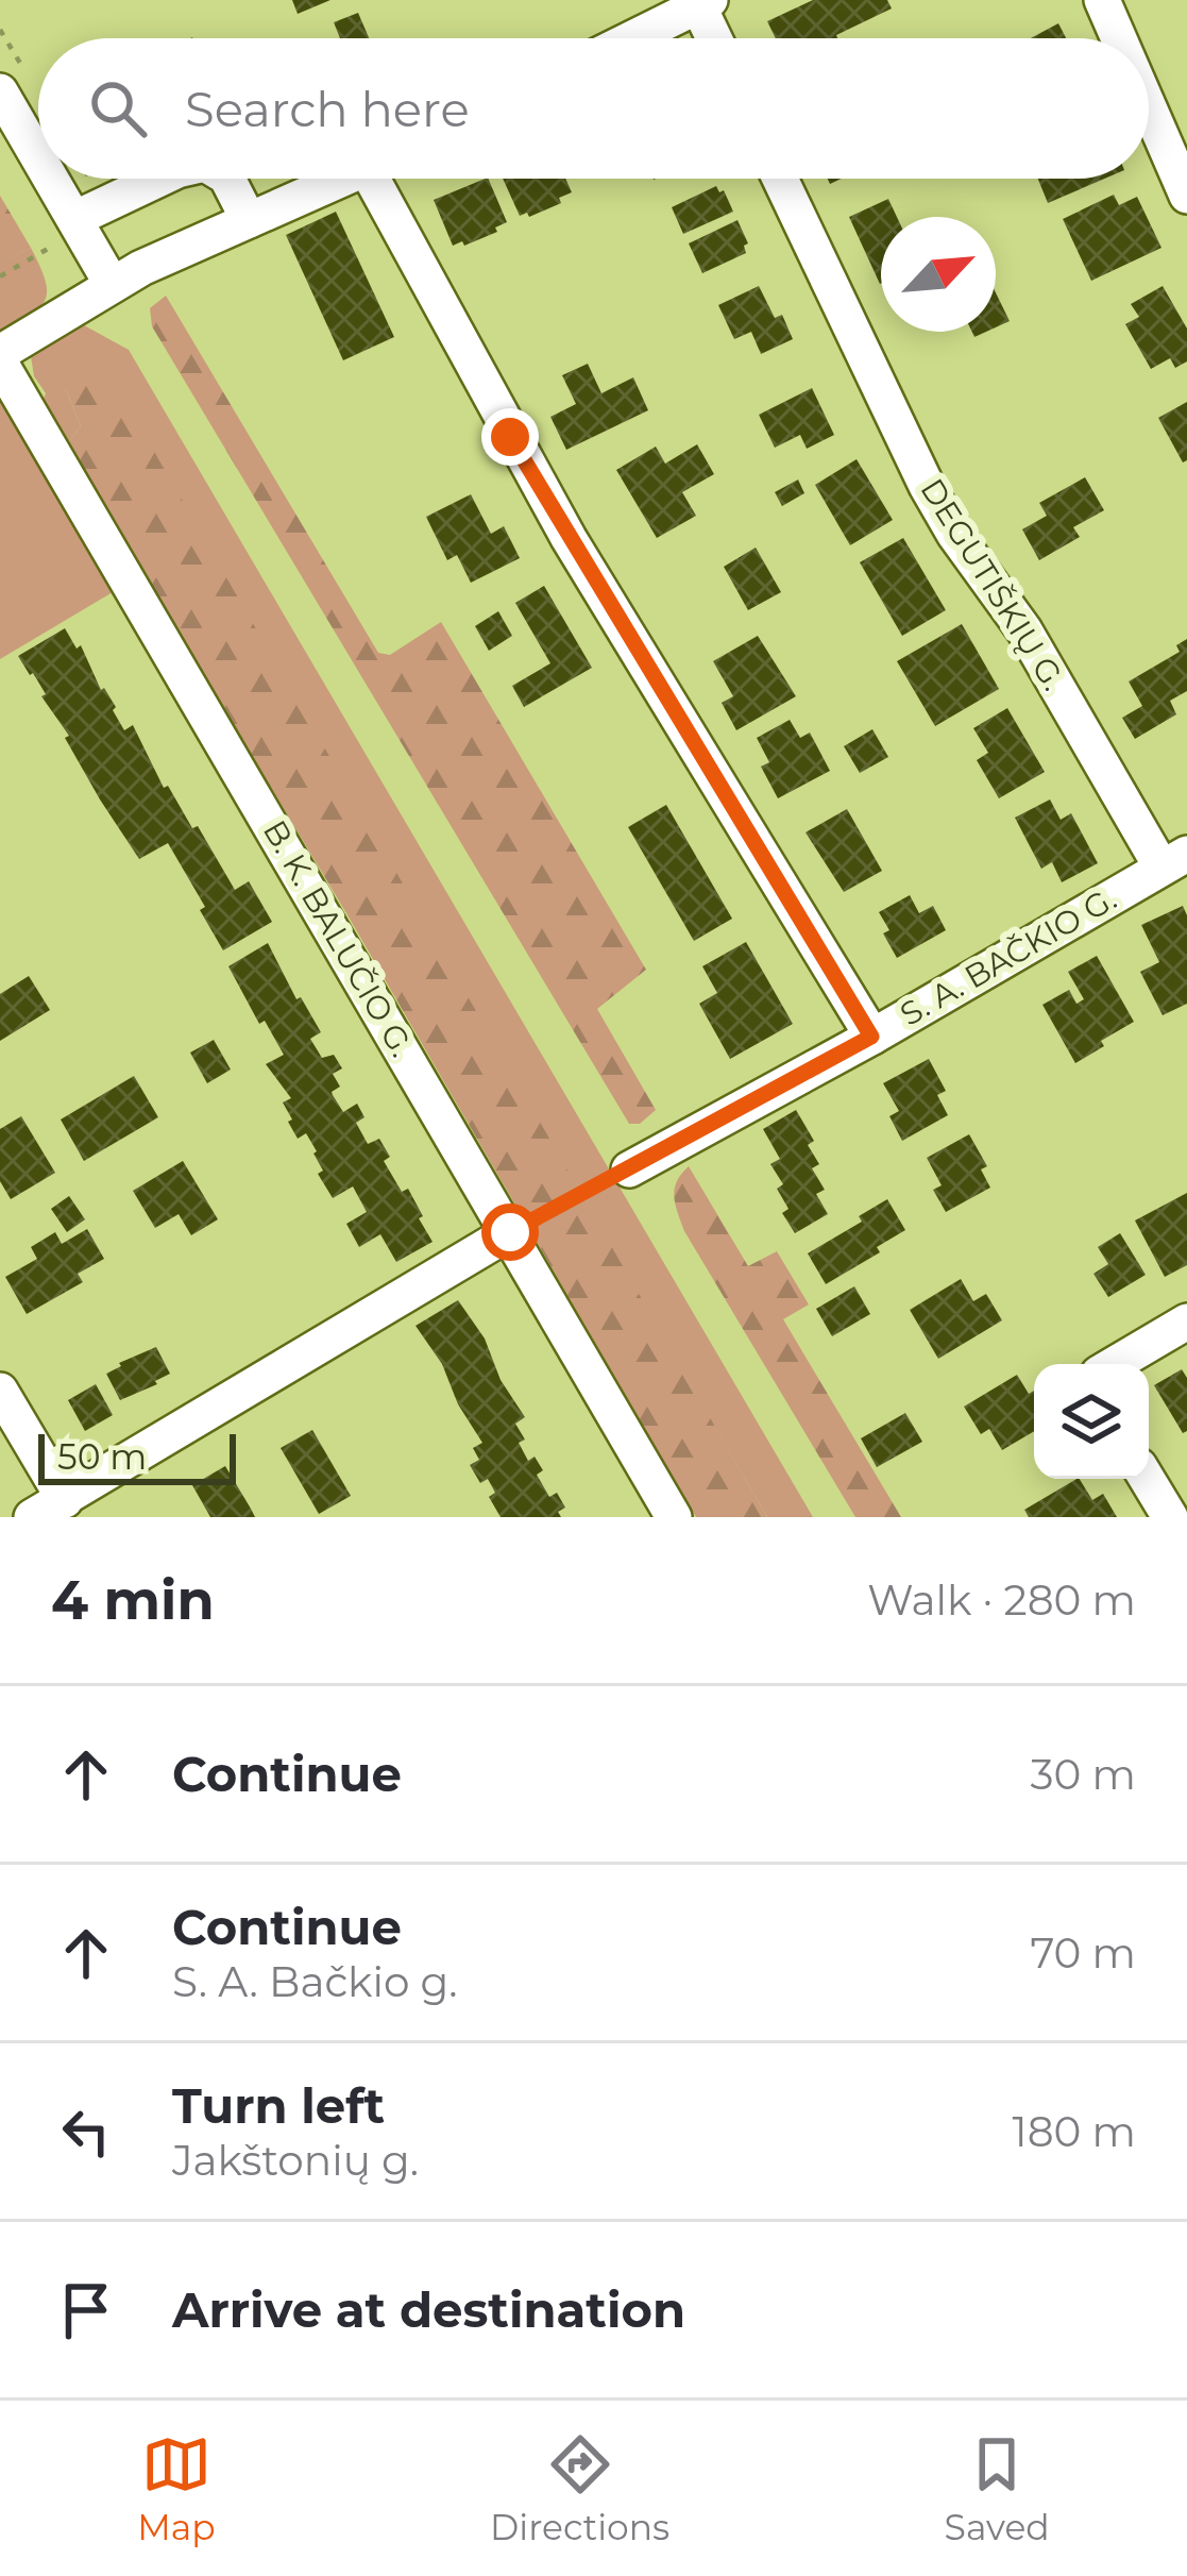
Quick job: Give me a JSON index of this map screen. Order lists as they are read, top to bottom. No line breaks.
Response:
{"streets":{"street":["DEGUTIŠKIŲ G.","B. K. BALUČIO G.","S. A. BAČKIO G."]},"crossings":[["DEGUTIŠKIŲ G.","S. A. BAČKIO G."]],"scale_bar":"50 m","north":"top right","page":{"search":"Search here","scale":"50 m","heading":["4 min","Walk · 280 m"],"list":[["Continue","30 m"],["Continue","S. A. Bačkio g.","70 m"],["Turn left","Jakštonių g.","180 m"],"Arrive at destination"],"nav":["Map","Directions","Saved"]}}
